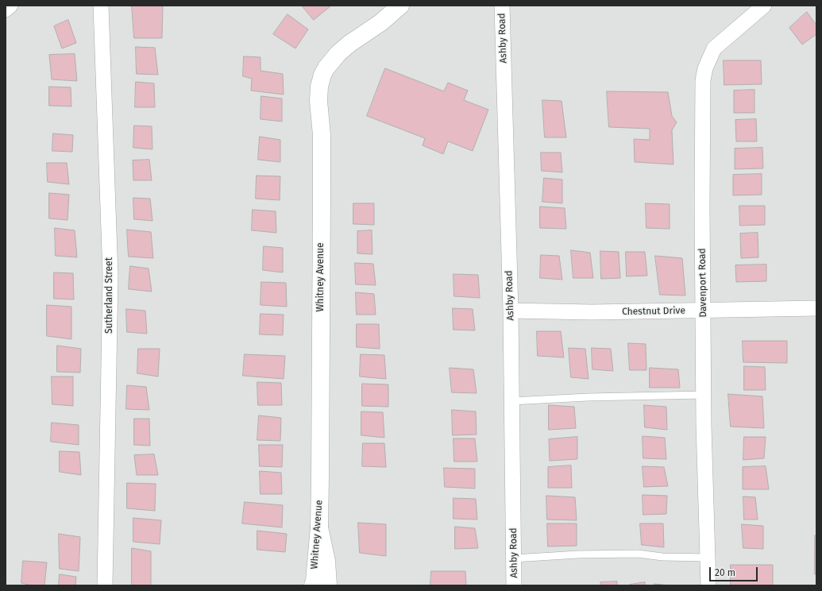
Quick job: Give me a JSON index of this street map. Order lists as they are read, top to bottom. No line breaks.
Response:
{"streets":{"street":["Ashby Road","Whitney Avenue","Davenport Road","Sutherland Street","Chestnut Drive"]},"crossings":[["Ashby Road","Chestnut Drive"],["Davenport Road","Chestnut Drive"]],"scale_bar":"20 m"}
